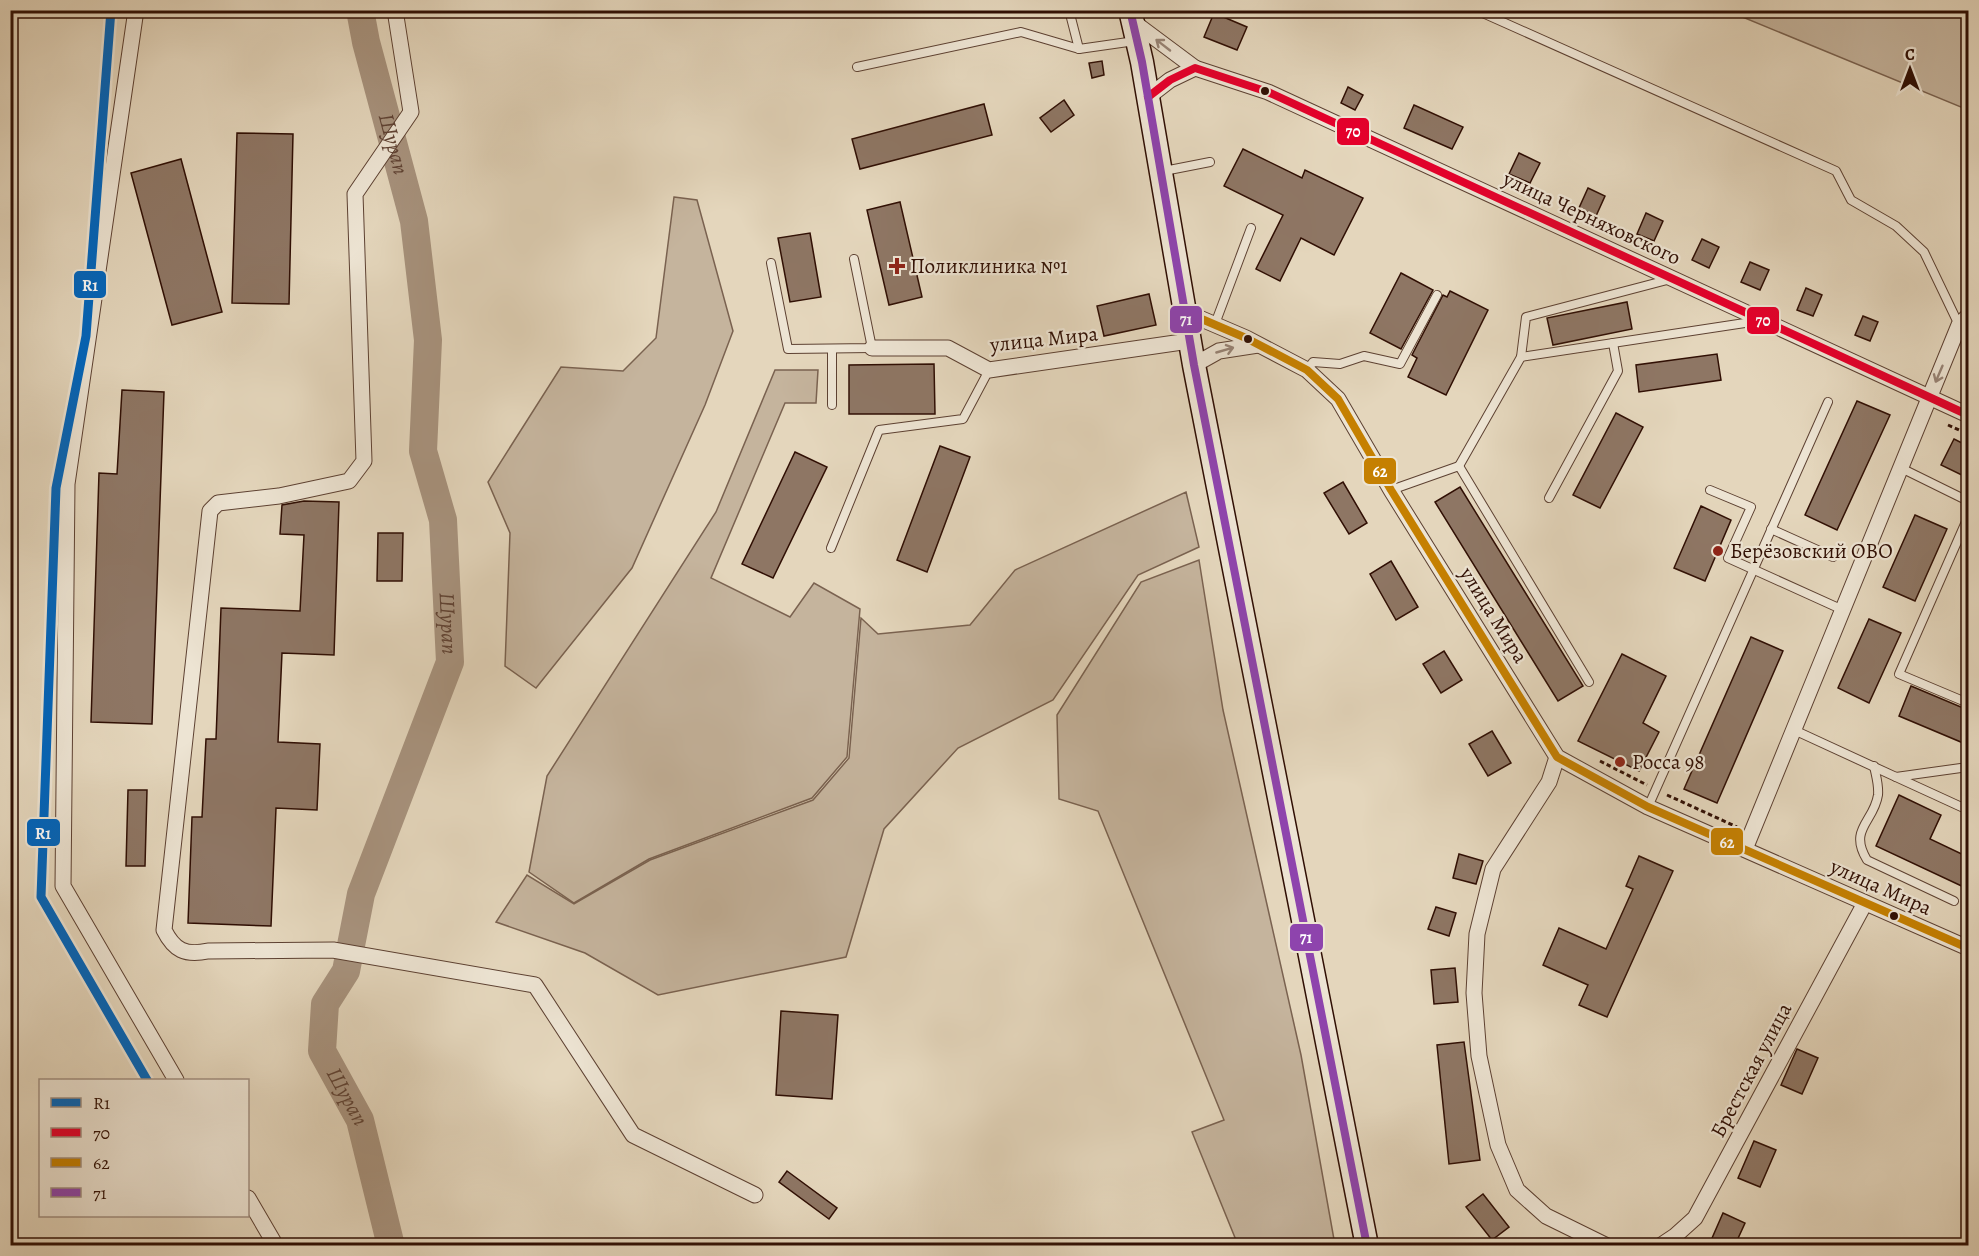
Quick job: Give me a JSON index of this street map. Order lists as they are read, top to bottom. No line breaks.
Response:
{"streets":{"street":["улица Черняховского","улица Мира","Брестская улица"]},"crossings":[["улица Мира","Брестская улица"]],"water":["Шурап"],"places":{"health":["Поликлиника №1"],"other":["Берёзовский ОВО","Росса 98"]},"lines":["transit line R1","transit line 71","transit line 70","transit line 62"],"legend":["R1","70","62","71"],"north":"top"}
